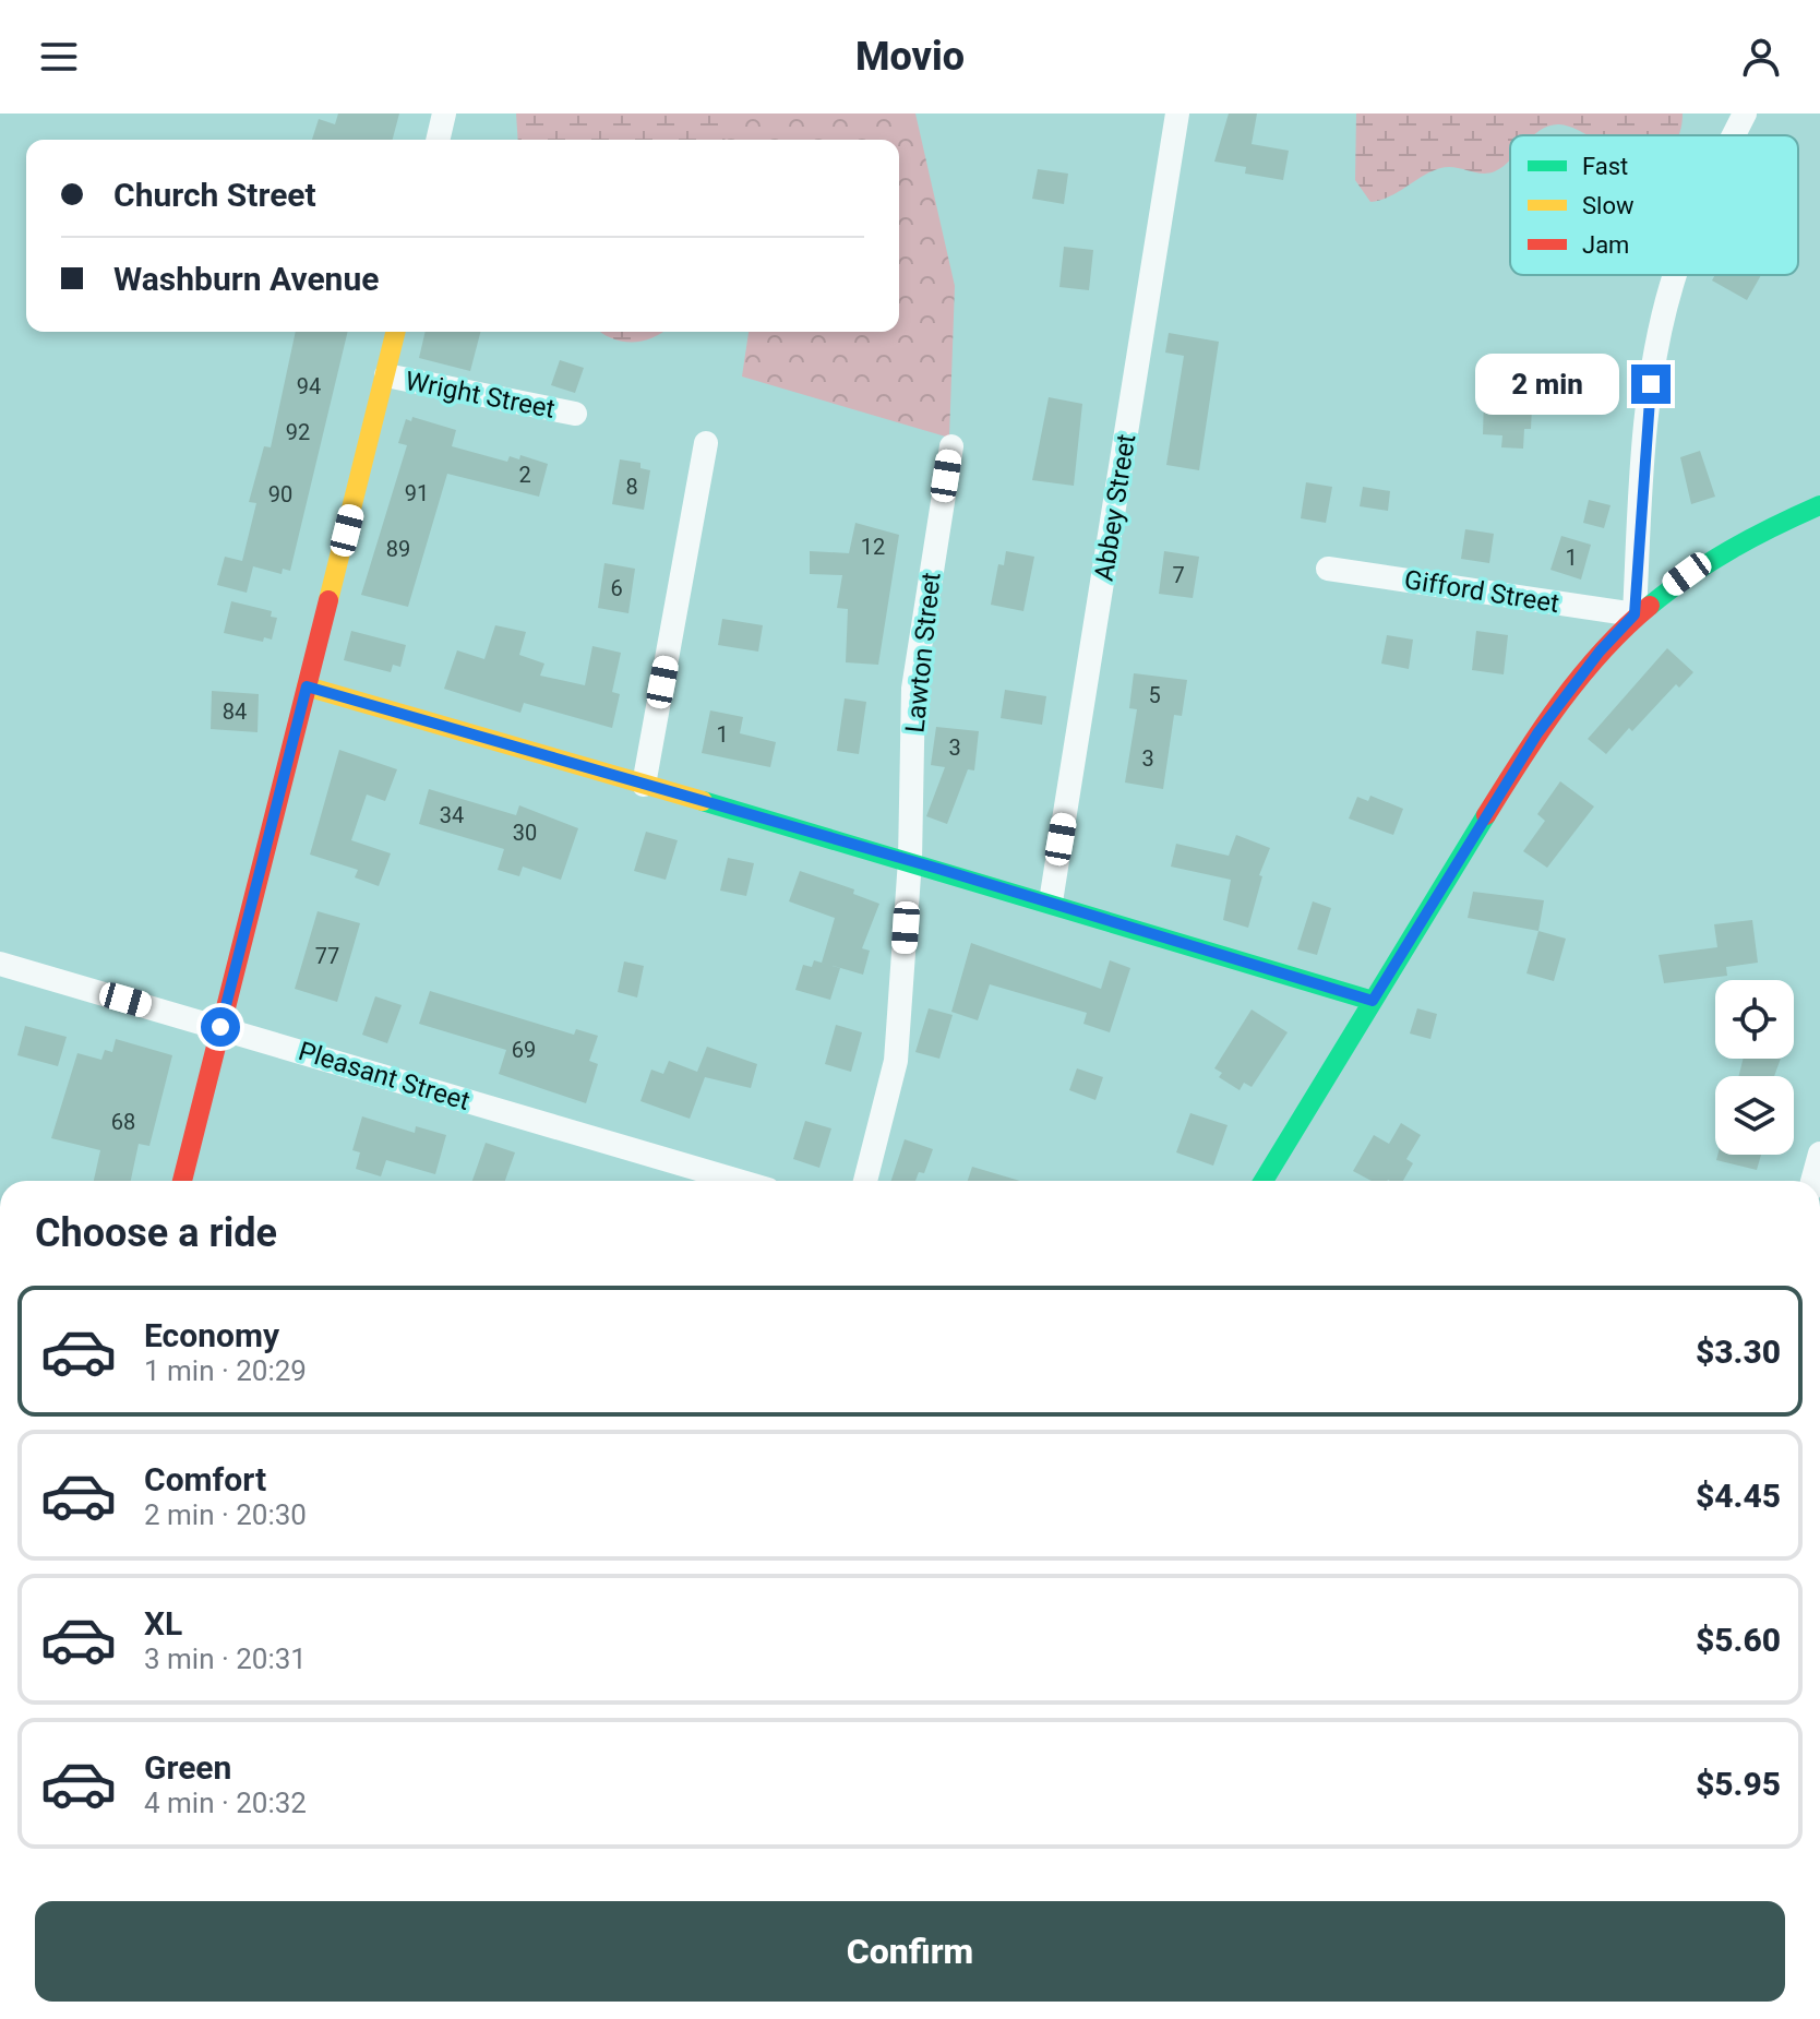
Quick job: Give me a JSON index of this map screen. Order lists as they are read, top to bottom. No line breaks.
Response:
{"streets":{"street":["Wright Street","Abbey Street","Gifford Street","Lawton Street","Pleasant Street"]},"house_numbers":["94","92","2","8","91","90","12","89","1","7","6","5","84","1","3","3","34","30","77","69","68"],"legend":["Fast","Slow","Jam"],"page":{"header":"Movio","banner":["Church Street","Washburn Avenue"],"bubble":"2 min","heading":"Choose a ride","list":[{"name":"Economy","note":"1 min · 20:29","value":"$3.30"},{"name":"Comfort","note":"2 min · 20:30","value":"$4.45"},{"name":"XL","note":"3 min · 20:31","value":"$5.60"},{"name":"Green","note":"4 min · 20:32","value":"$5.95"}],"buttons":"Confirm"}}
